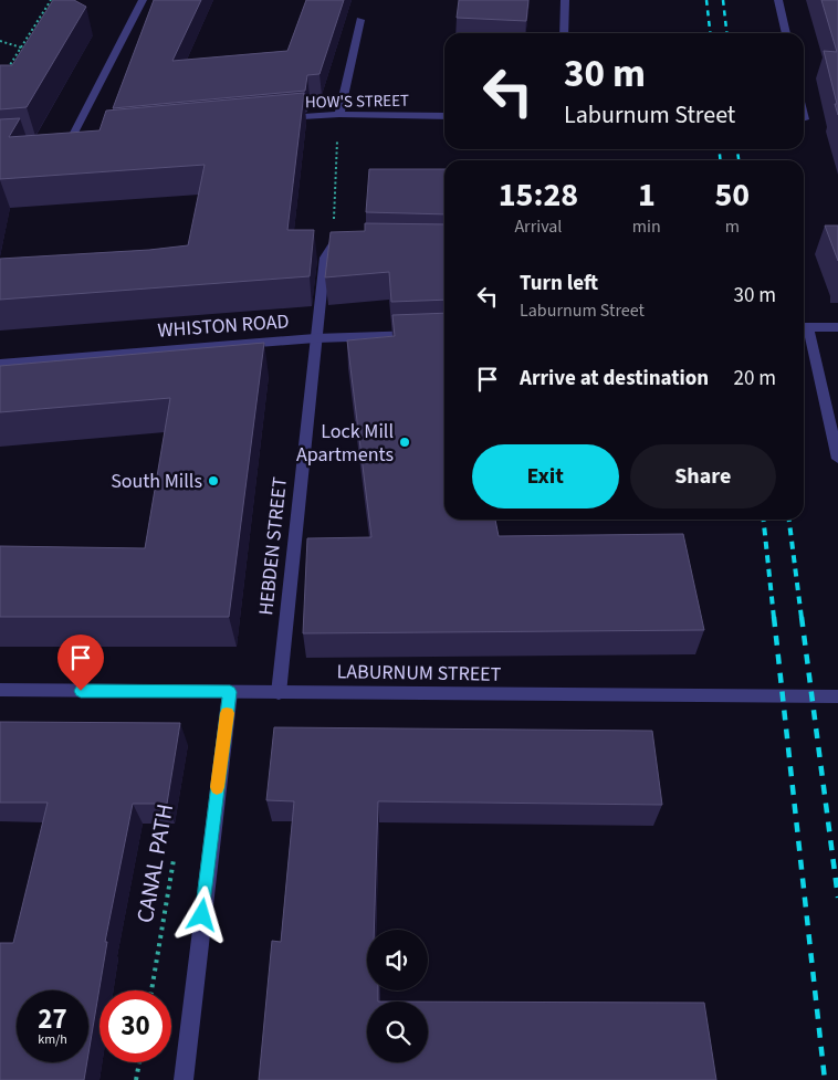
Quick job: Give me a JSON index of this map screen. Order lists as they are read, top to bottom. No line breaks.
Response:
{"streets":{"street":["HOW'S STREET","WHISTON ROAD","HEBDEN STREET","LABURNUM STREET"],"path":["CANAL PATH"]},"crossings":[["WHISTON ROAD","HEBDEN STREET"],["HEBDEN STREET","LABURNUM STREET"]],"places":["Lock Mill Apartments","South Mills"],"page":{"turn":["30 m","Laburnum Street"],"eta":["15:28","Arrival","1","min","50","m"],"list":[{"name":"Turn left","note":"Laburnum Street","value":"30 m"},{"name":"Arrive at destination","value":"20 m"}],"buttons":["Exit","Share"],"speed":"27 km/h","limit":"30"}}
